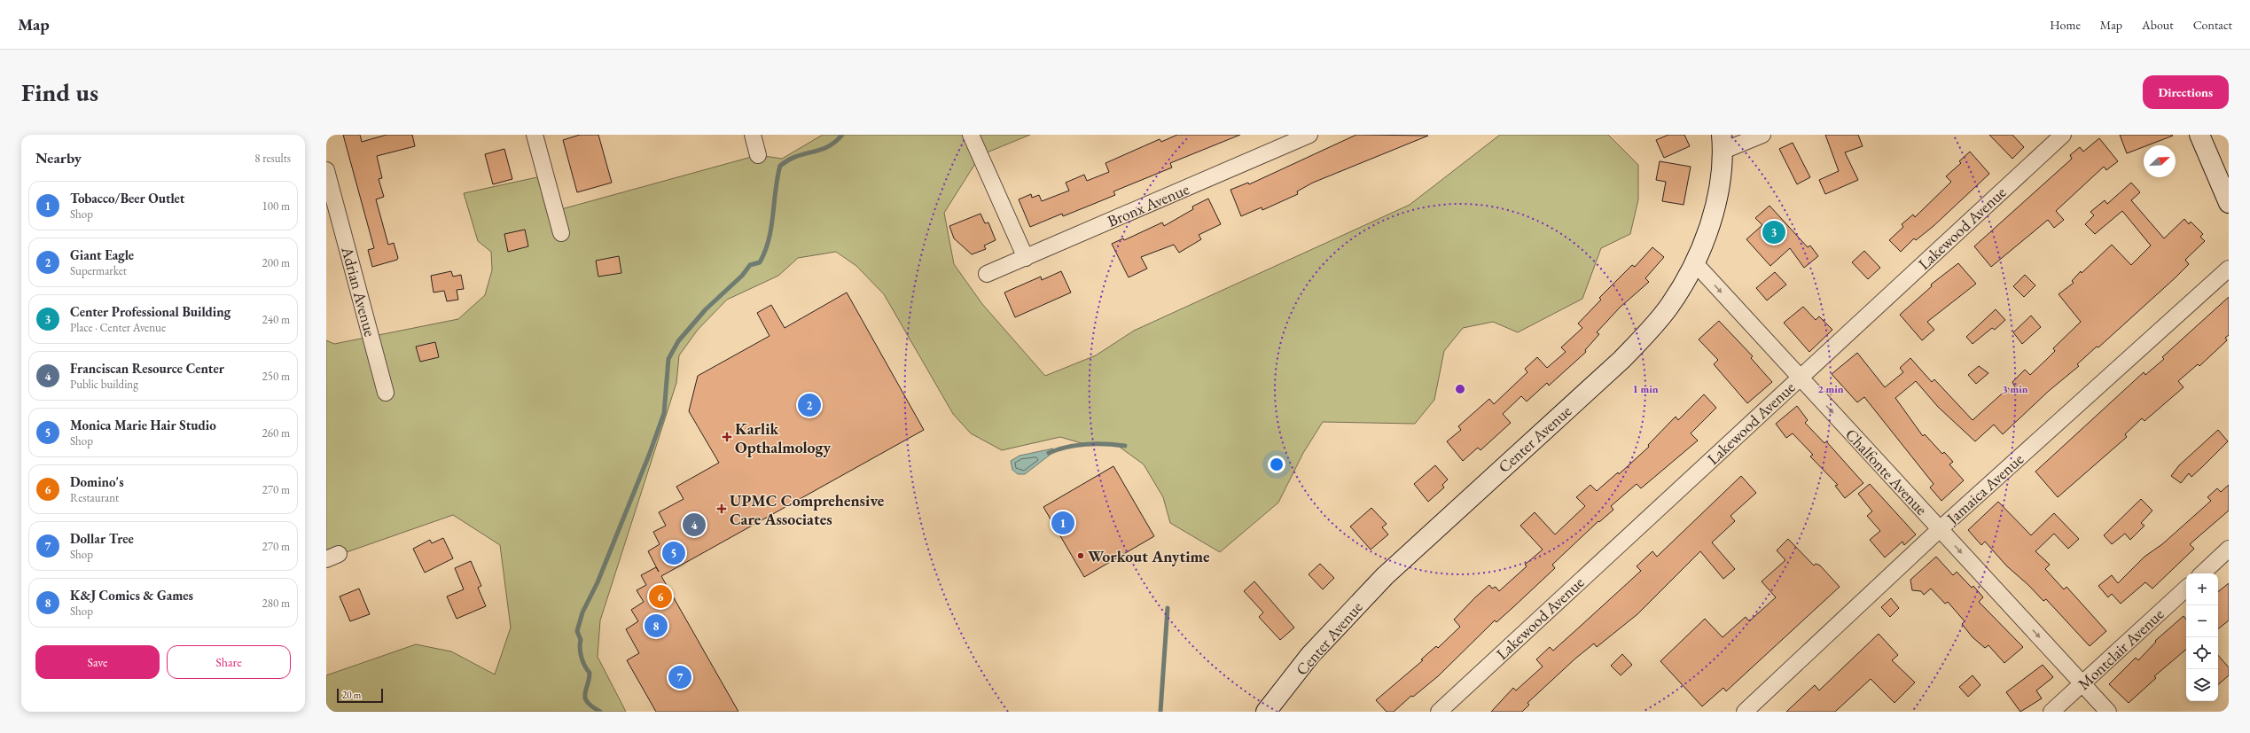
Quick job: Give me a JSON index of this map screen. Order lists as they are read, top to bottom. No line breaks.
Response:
{"streets":{"street":["Bronx Avenue","Lakewood Avenue","Adrian Avenue","Center Avenue","Chalfonte Avenue","Jamaica Avenue","Montclair Avenue"]},"crossings":[["Lakewood Avenue","Chalfonte Avenue"],["Center Avenue","Chalfonte Avenue"],["Chalfonte Avenue","Jamaica Avenue"],["Chalfonte Avenue","Montclair Avenue"]],"one_way":["Chalfonte Avenue"],"places":{"health":["Karlik Opthalmology","UPMC Comprehensive Care Associates"],"other":["Workout Anytime"]},"scale_bar":"20 m","north":"top right","page":{"header":"Map","nav":["Home","Map","About","Contact"],"buttons":["Directions",["Save","Share"]],"title":"Find us","heading":["Nearby","8 results"],"list":[{"mark":"1","name":"Tobacco/Beer Outlet","note":"Shop","value":"100 m"},{"mark":"2","name":"Giant Eagle","note":"Supermarket","value":"200 m"},{"mark":"3","name":"Center Professional Building","note":"Place · Center Avenue","value":"240 m"},{"mark":"4","name":"Franciscan Resource Center","note":"Public building","value":"250 m"},{"mark":"5","name":"Monica Marie Hair Studio","note":"Shop","value":"260 m"},{"mark":"6","name":"Domino's","note":"Restaurant","value":"270 m"},{"mark":"7","name":"Dollar Tree","note":"Shop","value":"270 m"},{"mark":"8","name":"K&J Comics & Games","note":"Shop","value":"280 m"}],"pins":["3","2","1","4","5","6","8","7"],"map_buttons":["+","−"],"scale":"20 m"},"rings":["1 min","2 min","3 min"]}
